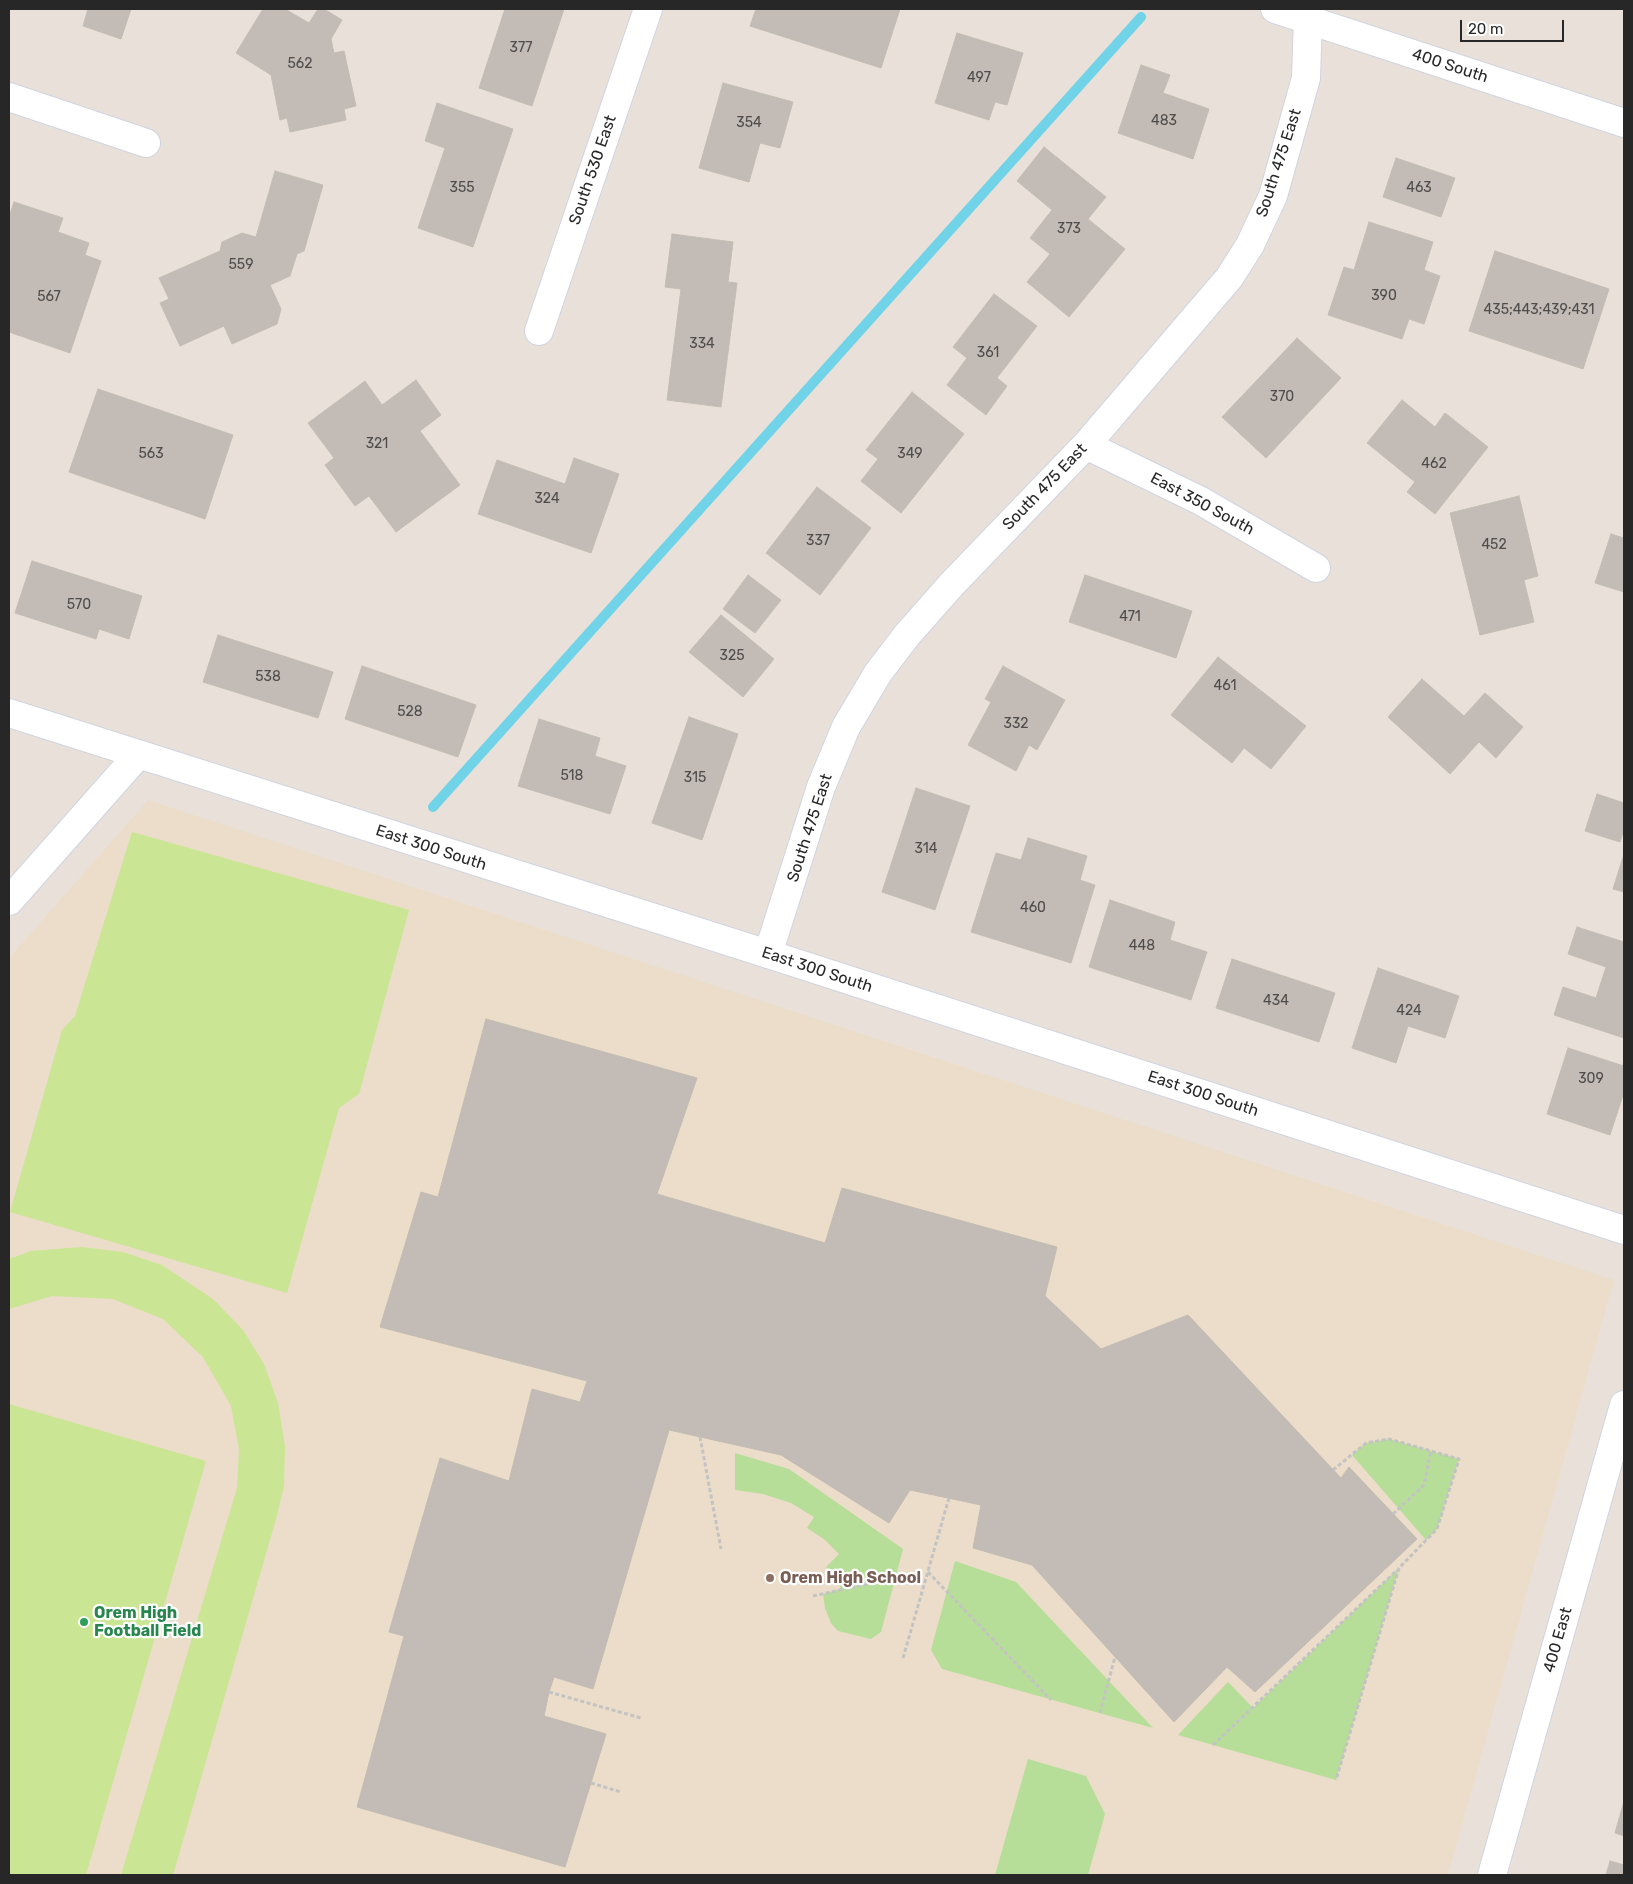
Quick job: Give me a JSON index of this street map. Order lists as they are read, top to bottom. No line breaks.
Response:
{"streets":{"street":["400 South","South 475 East","South 530 East","East 350 South","East 300 South","400 East"]},"crossings":[["400 South","South 475 East"],["South 475 East","East 350 South"],["South 475 East","East 300 South"]],"places":["Orem High School","Orem High Football Field"],"house_numbers":["377","562","497","483","354","355","463","373","559","390","567","435;443;439;431","334","361","370","321","563","349","462","324","337","452","570","471","325","538","461","528","332","518","315","314","460","448","434","424","309"],"scale_bar":"20 m"}
